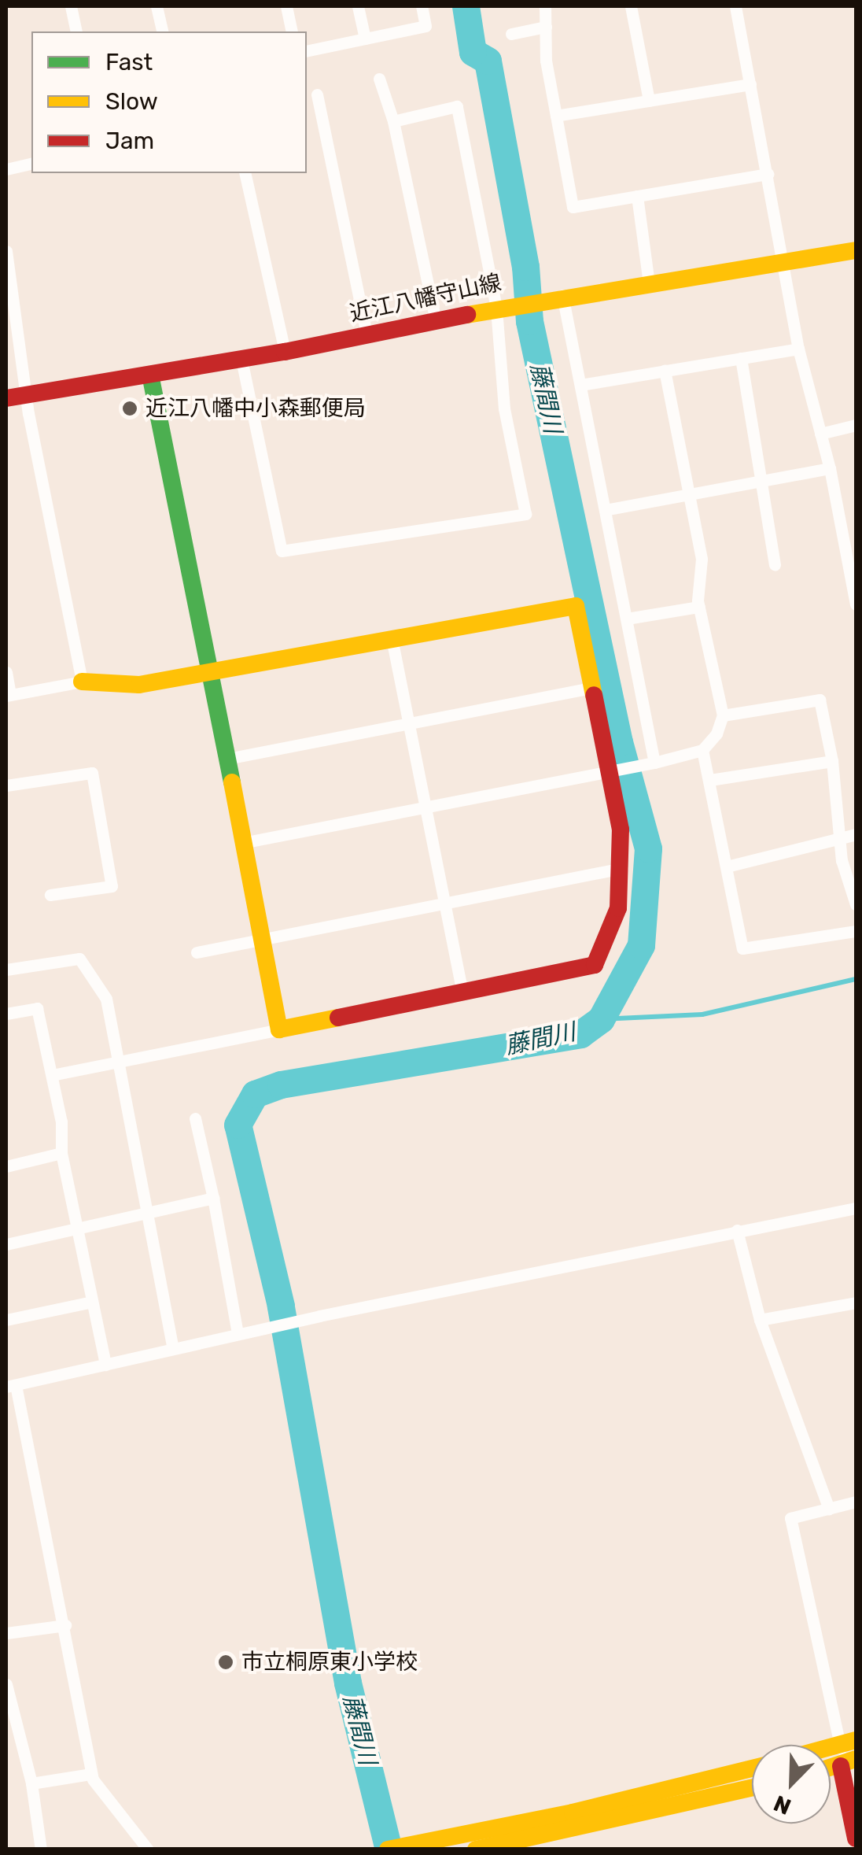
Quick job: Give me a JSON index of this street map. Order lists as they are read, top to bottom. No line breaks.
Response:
{"streets":{"street":["近江八幡守山線"]},"water":["藤間川"],"places":["近江八幡中小森郵便局","市立桐原東小学校"],"legend":["Fast","Slow","Jam"],"north":"bottom left"}
